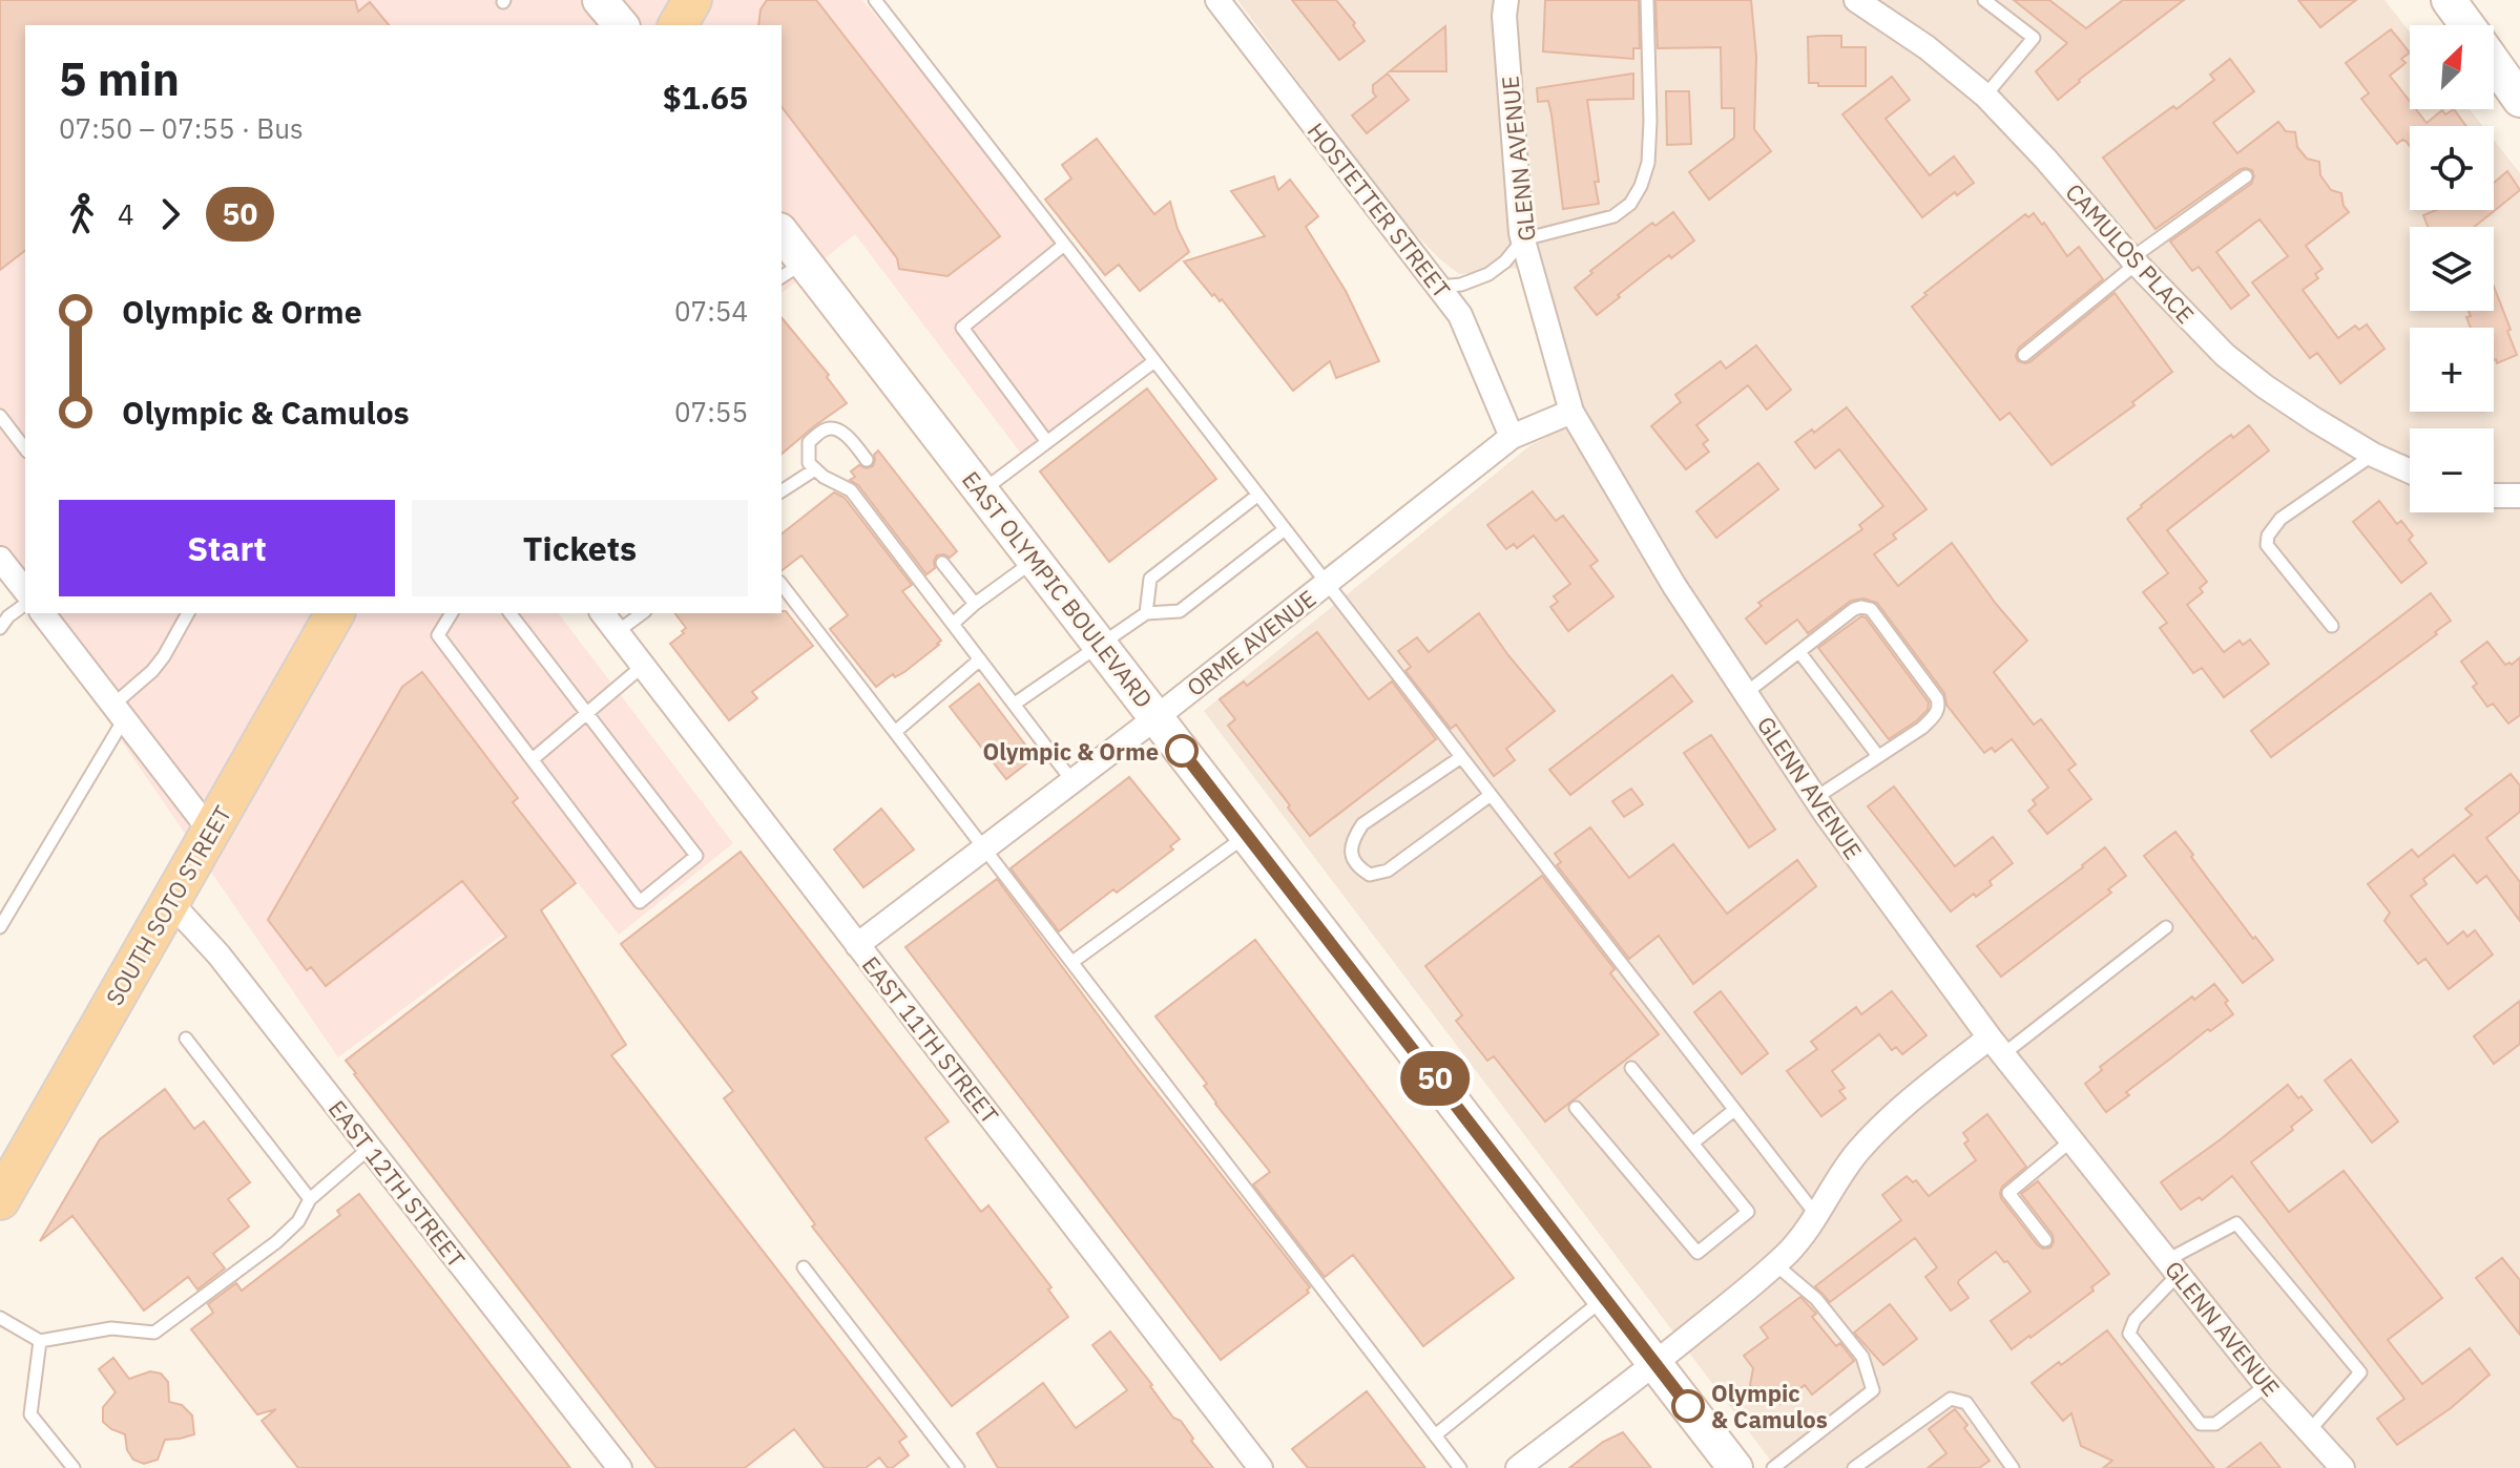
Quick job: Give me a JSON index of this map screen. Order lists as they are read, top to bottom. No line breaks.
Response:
{"streets":{"main road":["EAST OLYMPIC BOULEVARD","SOUTH SOTO STREET"],"street":["GLENN AVENUE","HOSTETTER STREET","CAMULOS PLACE","ORME AVENUE","EAST 11TH STREET","EAST 12TH STREET"]},"crossings":[["GLENN AVENUE","ORME AVENUE"],["HOSTETTER STREET","ORME AVENUE"],["EAST OLYMPIC BOULEVARD","ORME AVENUE"],["ORME AVENUE","EAST 11TH STREET"],["SOUTH SOTO STREET","EAST 12TH STREET"]],"places":["Olympic & Orme","Olympic & Camulos"],"lines":["bus line 50"],"north":"top right","page":{"on_map":"50","map_buttons":["+","−"],"heading":["5 min","07:50 – 07:55 · Bus","$1.65"],"legs":["4","50"],"list":[{"name":"Olympic & Orme","value":"07:54"},{"name":"Olympic & Camulos","value":"07:55"}],"buttons":["Start","Tickets"]}}
